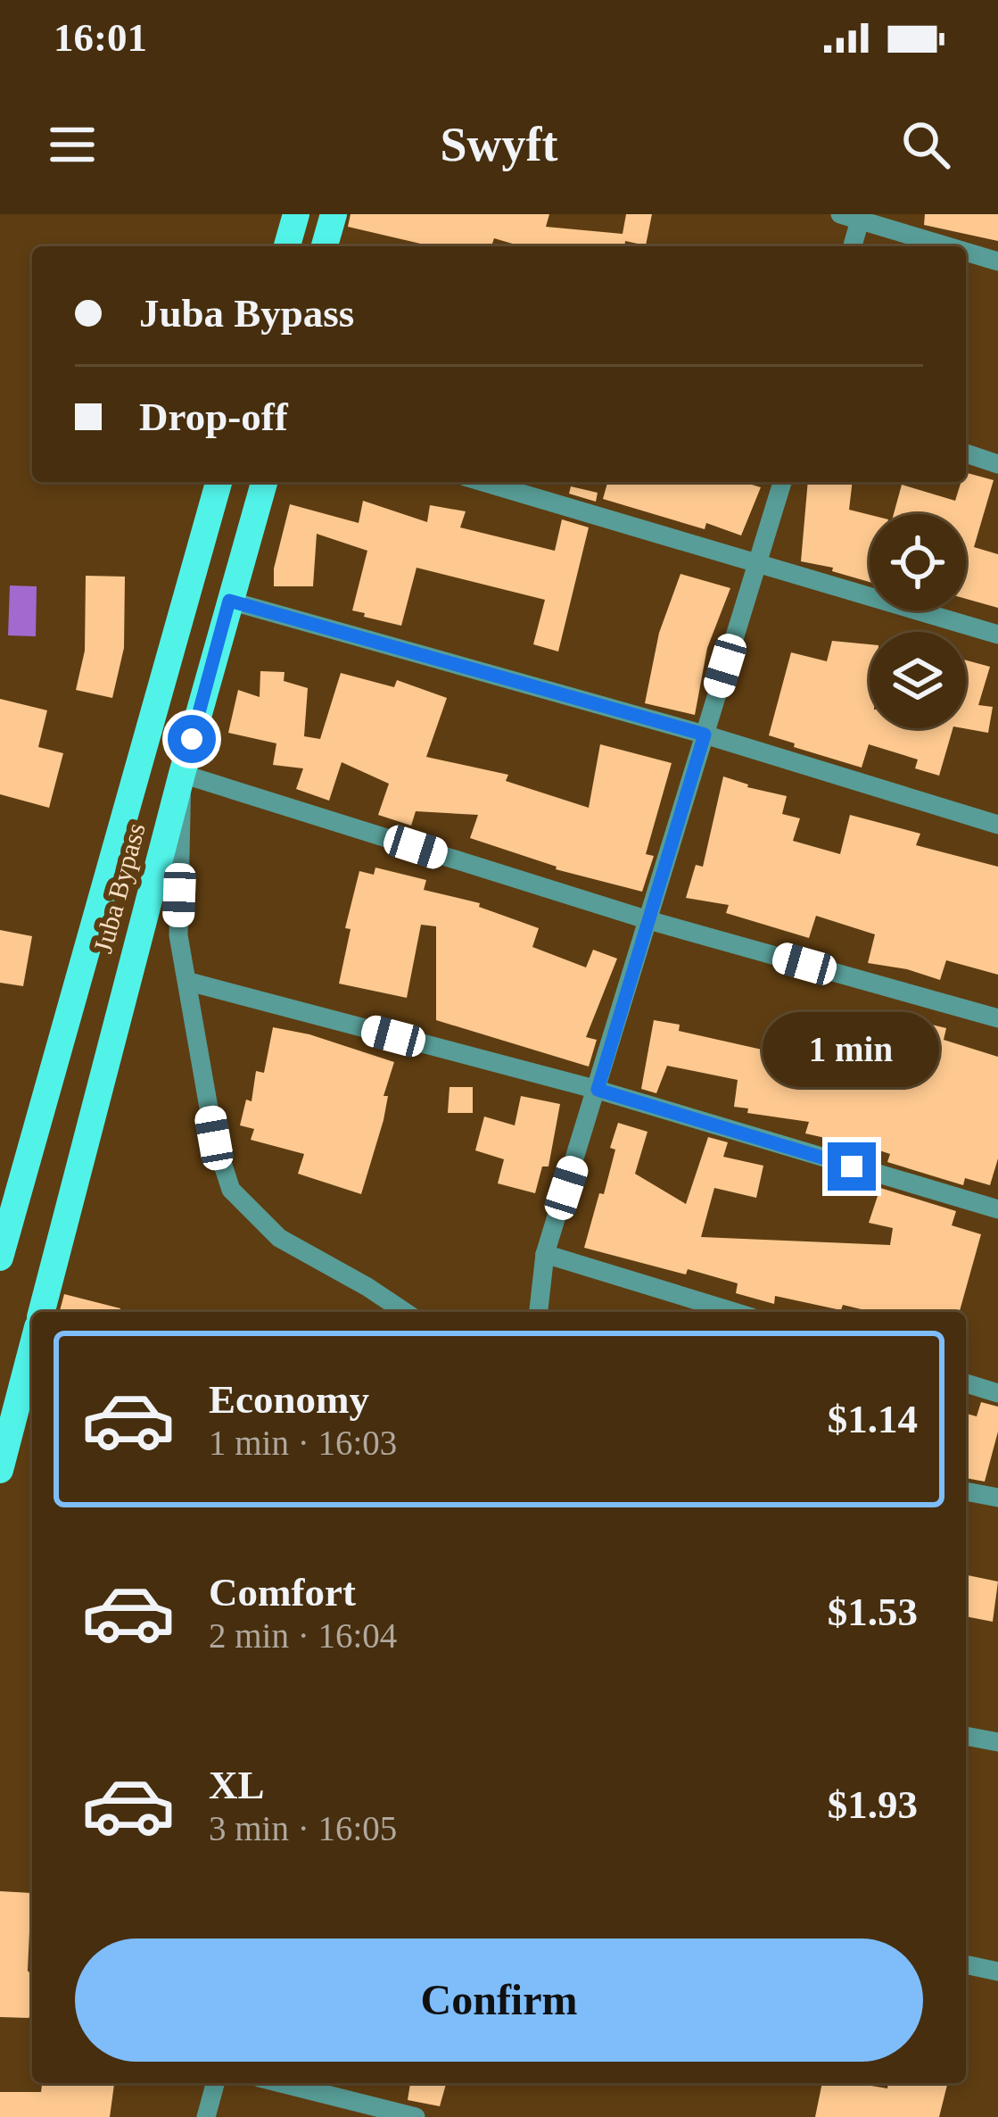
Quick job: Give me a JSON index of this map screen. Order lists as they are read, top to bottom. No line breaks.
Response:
{"streets":{"main road":["Juba Bypass"]},"page":{"status":"16:01","header":"Swyft","banner":["Juba Bypass","Drop-off"],"bubble":"1 min","list":[{"name":"Economy","note":"1 min · 16:03","value":"$1.14"},{"name":"Comfort","note":"2 min · 16:04","value":"$1.53"},{"name":"XL","note":"3 min · 16:05","value":"$1.93"}],"buttons":"Confirm"}}
